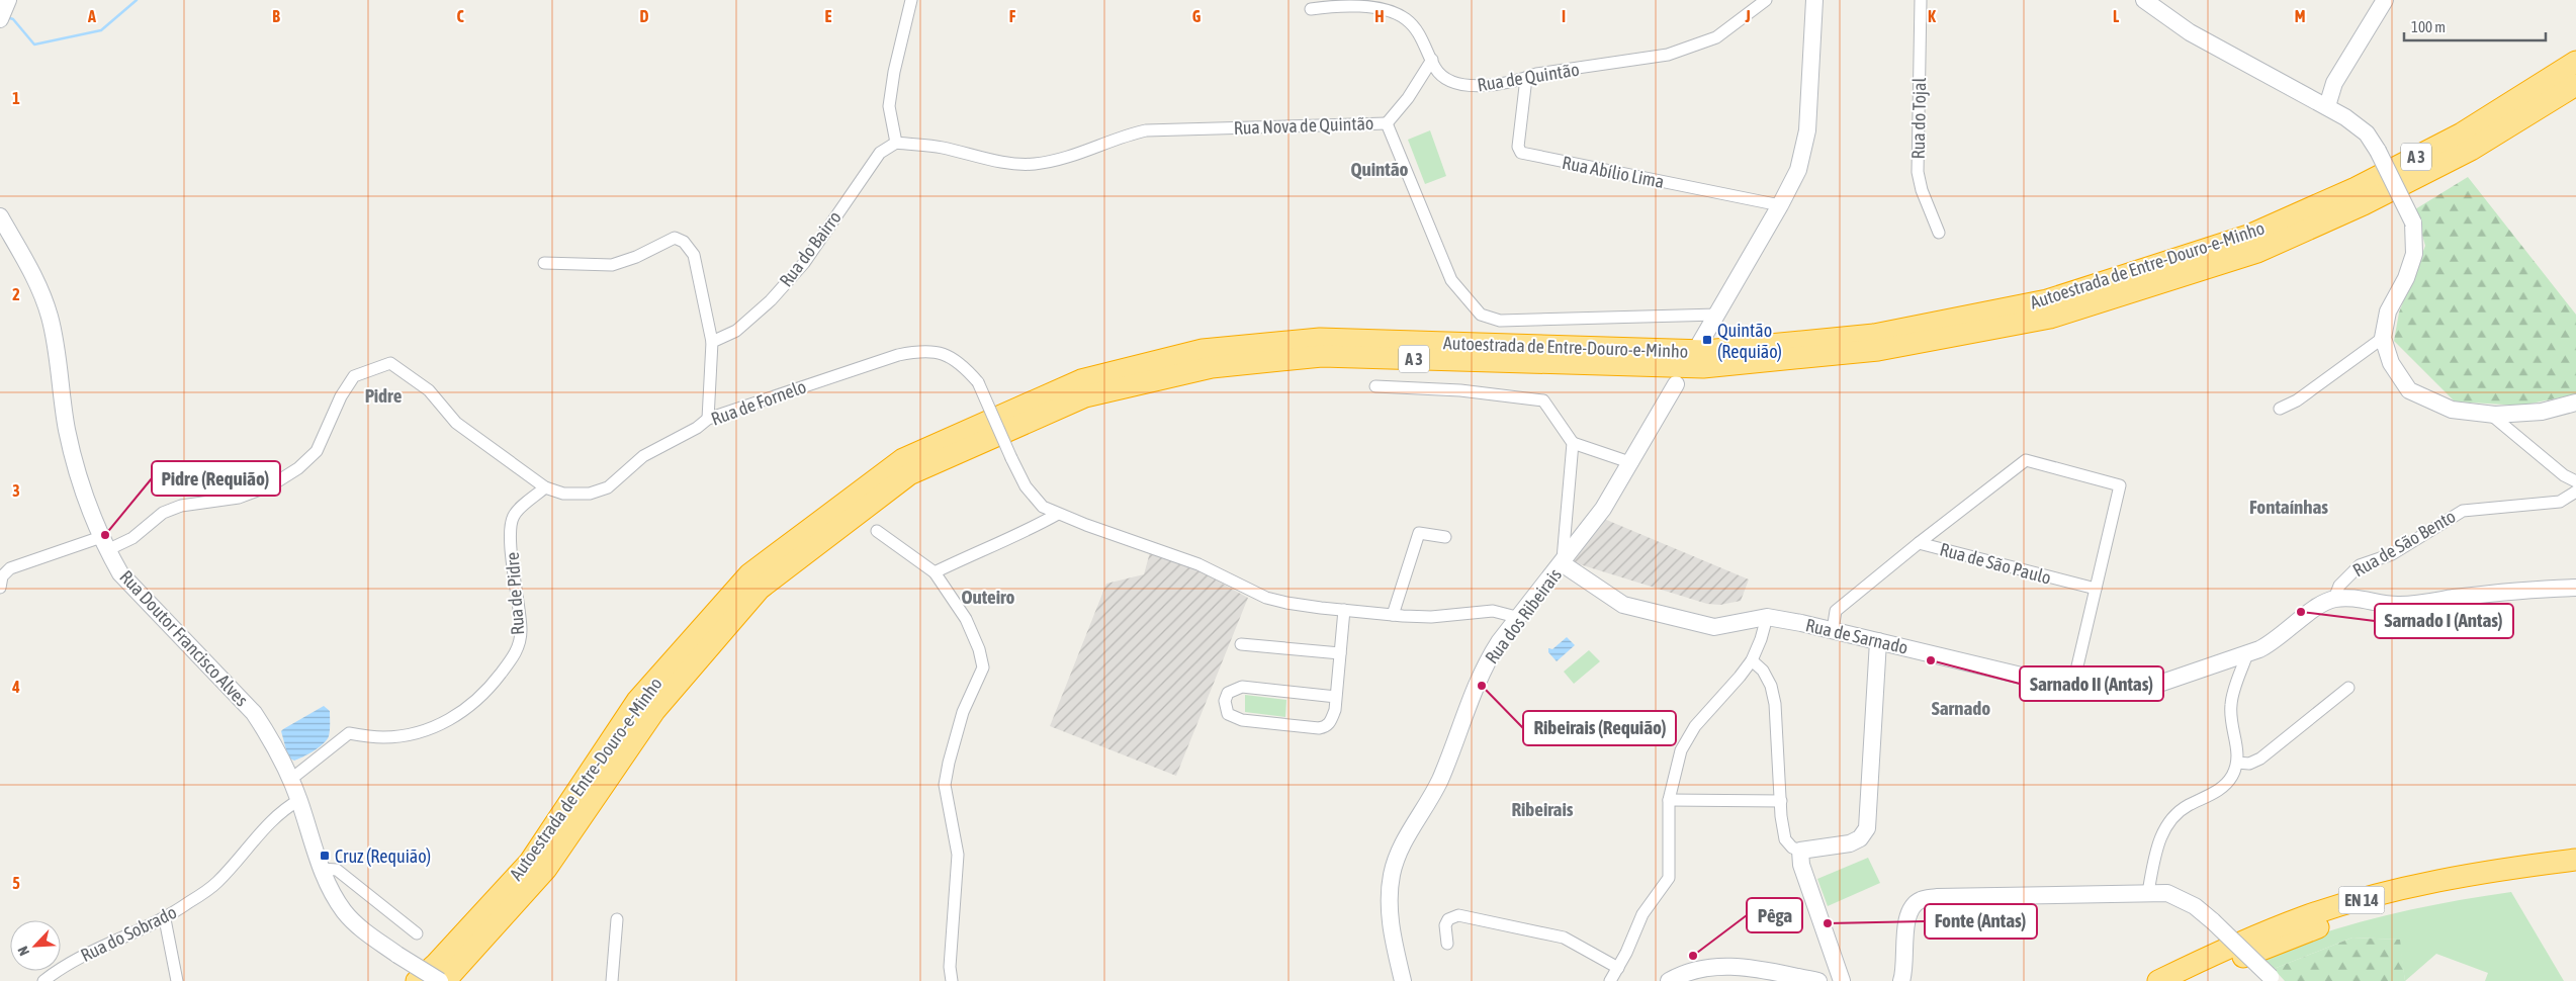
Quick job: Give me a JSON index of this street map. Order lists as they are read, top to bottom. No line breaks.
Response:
{"streets":{"highway":["A 3","Autoestrada de Entre-Douro-e-Minho","EN 14"],"street":["Rua de Quintão","Rua do Tojal","Rua Nova de Quintão","Rua Abílio Lima","Rua do Bairro","Rua de Fornelo","Rua de São Bento","Rua de São Paulo","Rua de Pidre","Rua dos Ribeirais","Rua de Sarnado","Rua Doutor Francisco Alves","Rua do Sobrado"]},"crossings":[["Rua de Quintão","Rua Abílio Lima"],["Rua Nova de Quintão","Rua do Bairro"],["Rua de Fornelo","Rua de Pidre"],["Rua de Fornelo","Rua dos Ribeirais"],["Rua de São Bento","Rua de Sarnado"],["Rua de São Paulo","Rua de Sarnado"],["Rua de Pidre","Rua Doutor Francisco Alves"],["Rua dos Ribeirais","Rua de Sarnado"],["Rua Doutor Francisco Alves","Rua do Sobrado"]],"districts":["Quintão","Pidre","Fontaínhas","Outeiro","Sarnado","Ribeirais"],"places":{"transit":["Quintão (Requião)","Cruz (Requião)"],"other":["Pidre (Requião)","Sarnado I (Antas)","Sarnado II (Antas)","Ribeirais (Requião)","Fonte (Antas)","Pêga"]},"scale_bar":"100 m","north":"bottom left","grid":{"columns":["A","B","C","D","E","F","G","H","I","J","K","L","M"],"rows":["1","2","3","4","5"]}}
